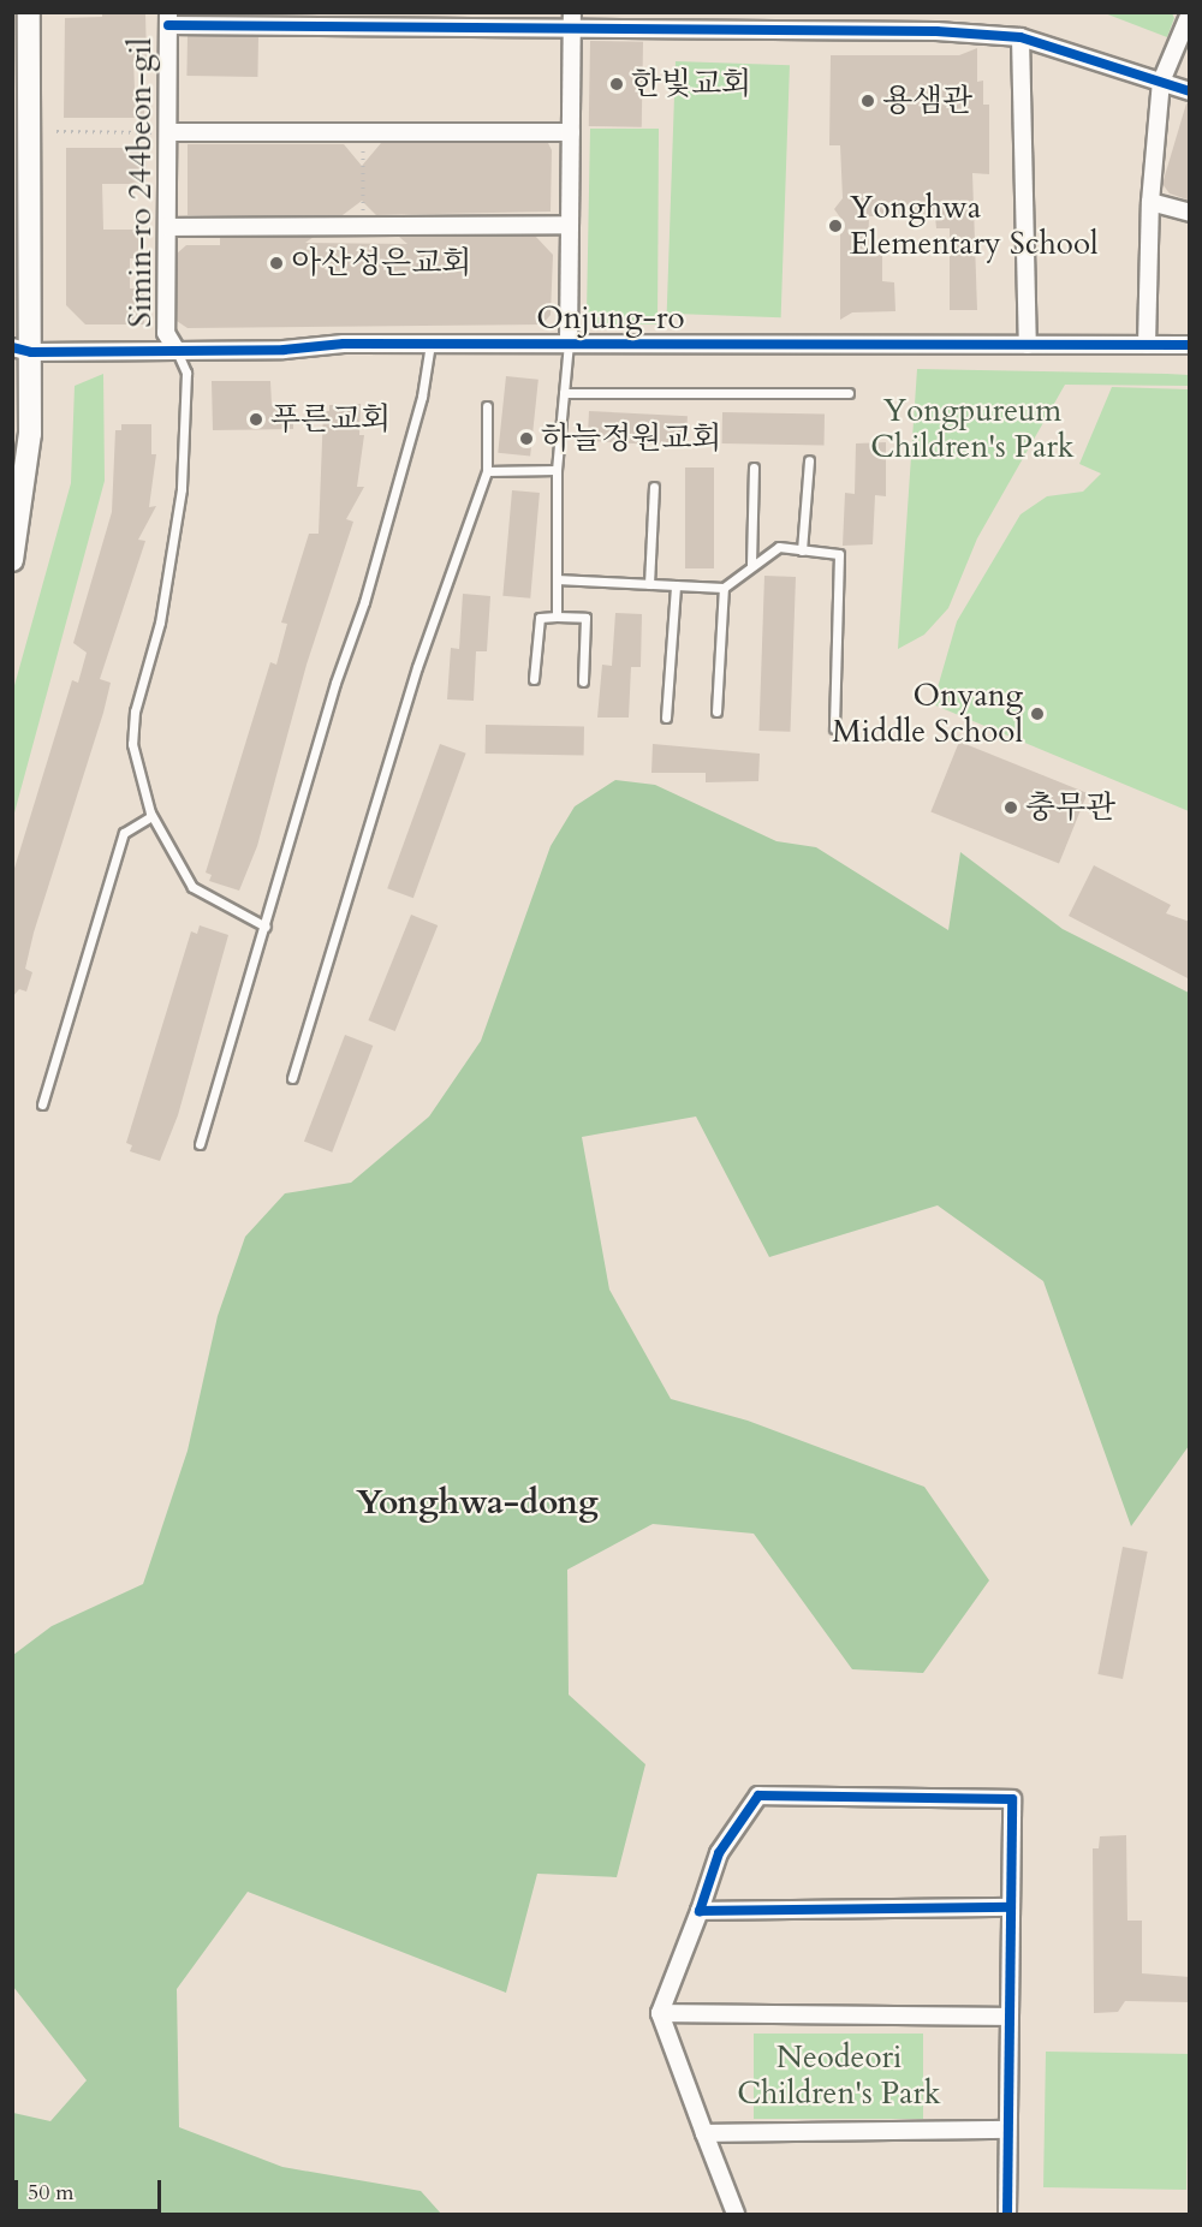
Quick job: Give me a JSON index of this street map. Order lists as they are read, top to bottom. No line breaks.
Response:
{"streets":{"street":["Simin-ro 244beon-gil","Onjung-ro"]},"crossings":[["Simin-ro 244beon-gil","Onjung-ro"]],"districts":["Yonghwa-dong"],"parks":["Yongpureum Children's Park","Neodeori Children's Park"],"places":["한빛교회","용샘관","Yonghwa Elementary School","아산성은교회","푸른교회","하늘정원교회","Onyang Middle School","충무관"],"scale_bar":"50 m"}
